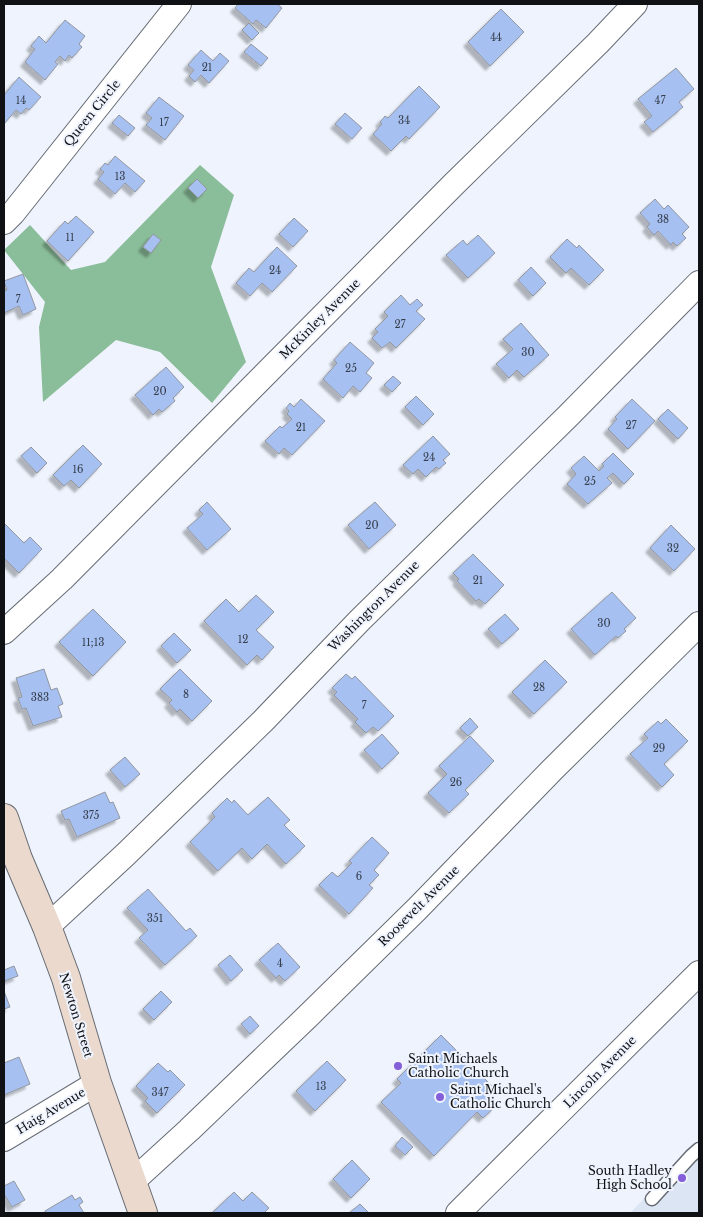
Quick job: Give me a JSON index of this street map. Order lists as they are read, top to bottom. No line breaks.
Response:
{"streets":{"main road":["Newton Street"],"street":["Queen Circle","McKinley Avenue","Washington Avenue","Roosevelt Avenue","Lincoln Avenue","Haig Avenue"]},"crossings":[["Washington Avenue","Newton Street"],["Roosevelt Avenue","Newton Street"],["Newton Street","Haig Avenue"]],"places":["Saint Michaels Catholic Church","Saint Michael's Catholic Church","South Hadley High School"],"house_numbers":["44","21","14","47","34","17","13","38","11","24","7","27","30","25","20","27","21","24","16","25","20","32","21","30","12","11;13","28","8","383","7","29","26","375","6","351","4","13","347"]}
